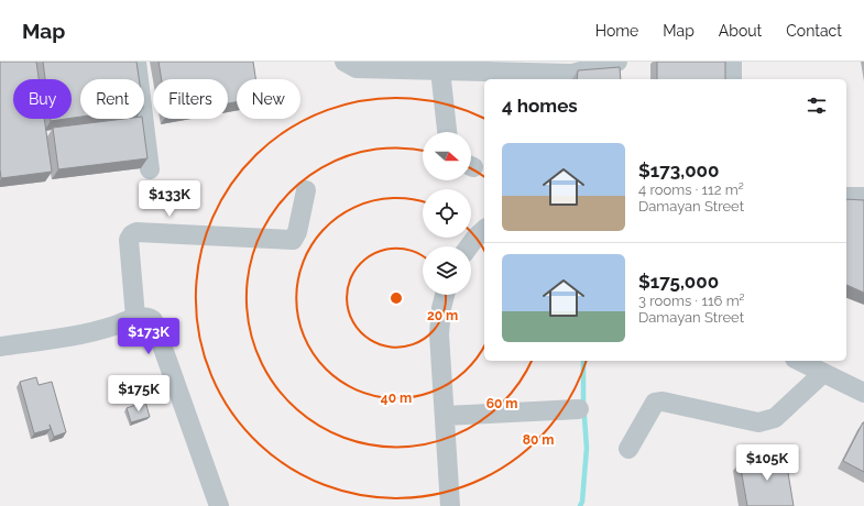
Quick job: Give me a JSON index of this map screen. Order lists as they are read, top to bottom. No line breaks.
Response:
{"north":"right","page":{"header":"Map","nav":["Home","Map","About","Contact"],"chip":["Buy","Rent","Filters","New"],"heading":"4 homes","list":[{"name":"$173,000","note":"4 rooms · 112 m² · Damayan Street"},{"name":"$175,000","note":"3 rooms · 116 m² · Damayan Street"}],"price":["$133K","$173K","$175K","$105K"]},"rings":["20 m","40 m","60 m","80 m"]}
